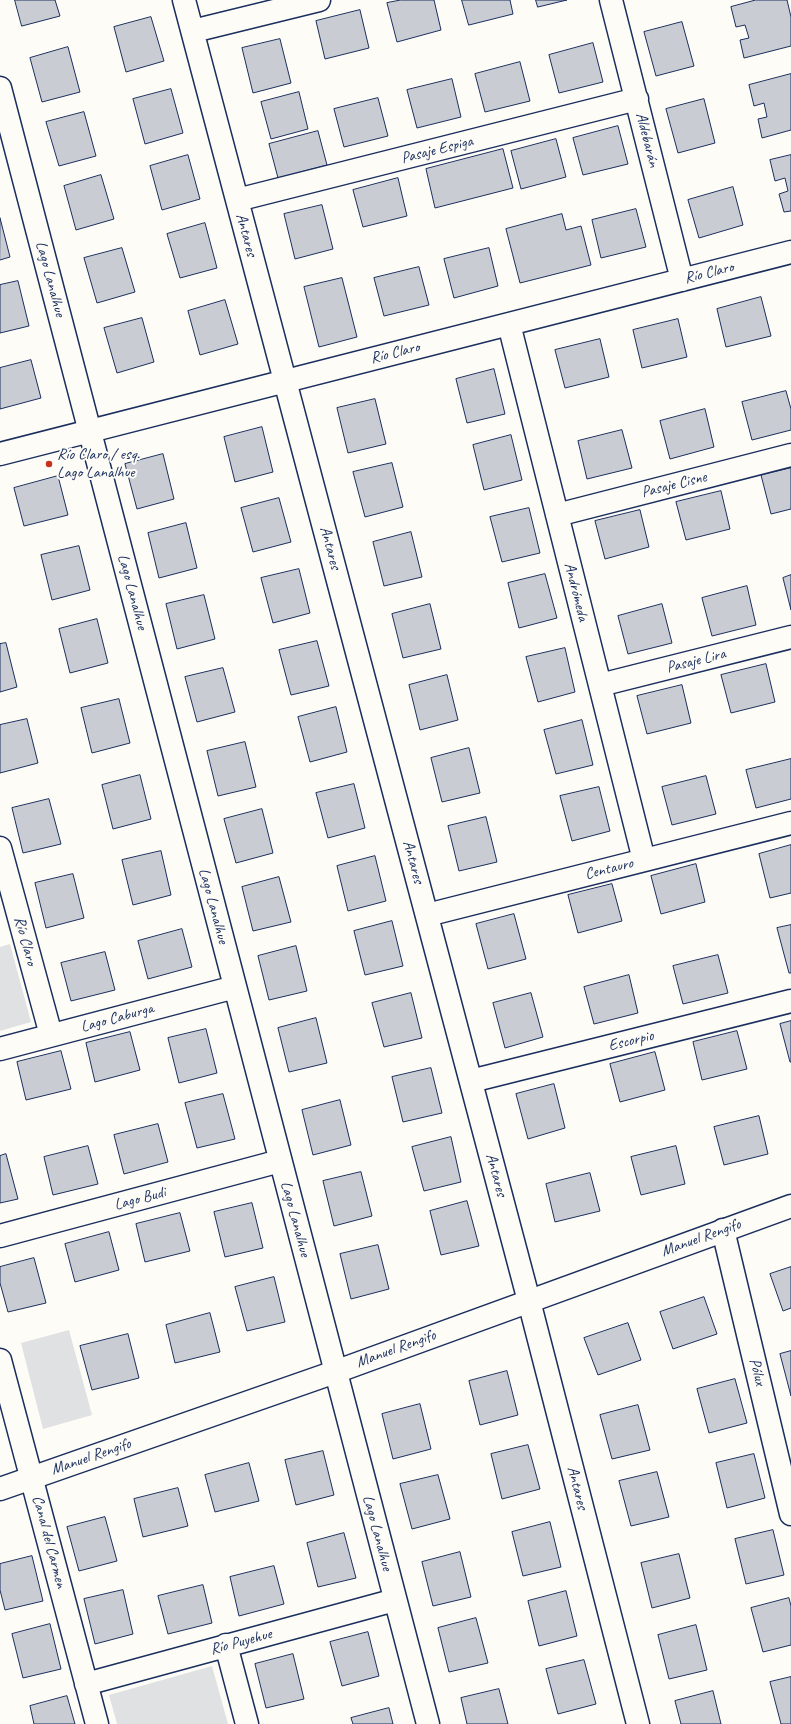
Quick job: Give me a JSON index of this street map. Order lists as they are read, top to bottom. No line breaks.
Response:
{"streets":{"street":["Aldebarán","Pasaje Espiga","Antares","Río Claro","Lago Lanalhue","Pasaje Cisne","Andrómeda","Pasaje Lira","Centauro","Lago Caburga","Escorpio","Lago Budi","Manuel Rengifo","Pólux","Canal del Carmen","Río Puyehue"]},"crossings":[["Aldebarán","Pasaje Espiga"],["Aldebarán","Río Claro"],["Pasaje Espiga","Antares"],["Antares","Río Claro"],["Antares","Centauro"],["Antares","Escorpio"],["Antares","Manuel Rengifo"],["Río Claro","Lago Lanalhue"],["Río Claro","Andrómeda"],["Río Claro","Lago Caburga"],["Lago Lanalhue","Lago Caburga"],["Lago Lanalhue","Lago Budi"],["Lago Lanalhue","Manuel Rengifo"],["Lago Lanalhue","Río Puyehue"],["Pasaje Cisne","Andrómeda"],["Andrómeda","Pasaje Lira"],["Andrómeda","Centauro"],["Manuel Rengifo","Pólux"],["Manuel Rengifo","Canal del Carmen"],["Canal del Carmen","Río Puyehue"]],"places":["Río Claro / esq. Lago Lanalhue"]}
